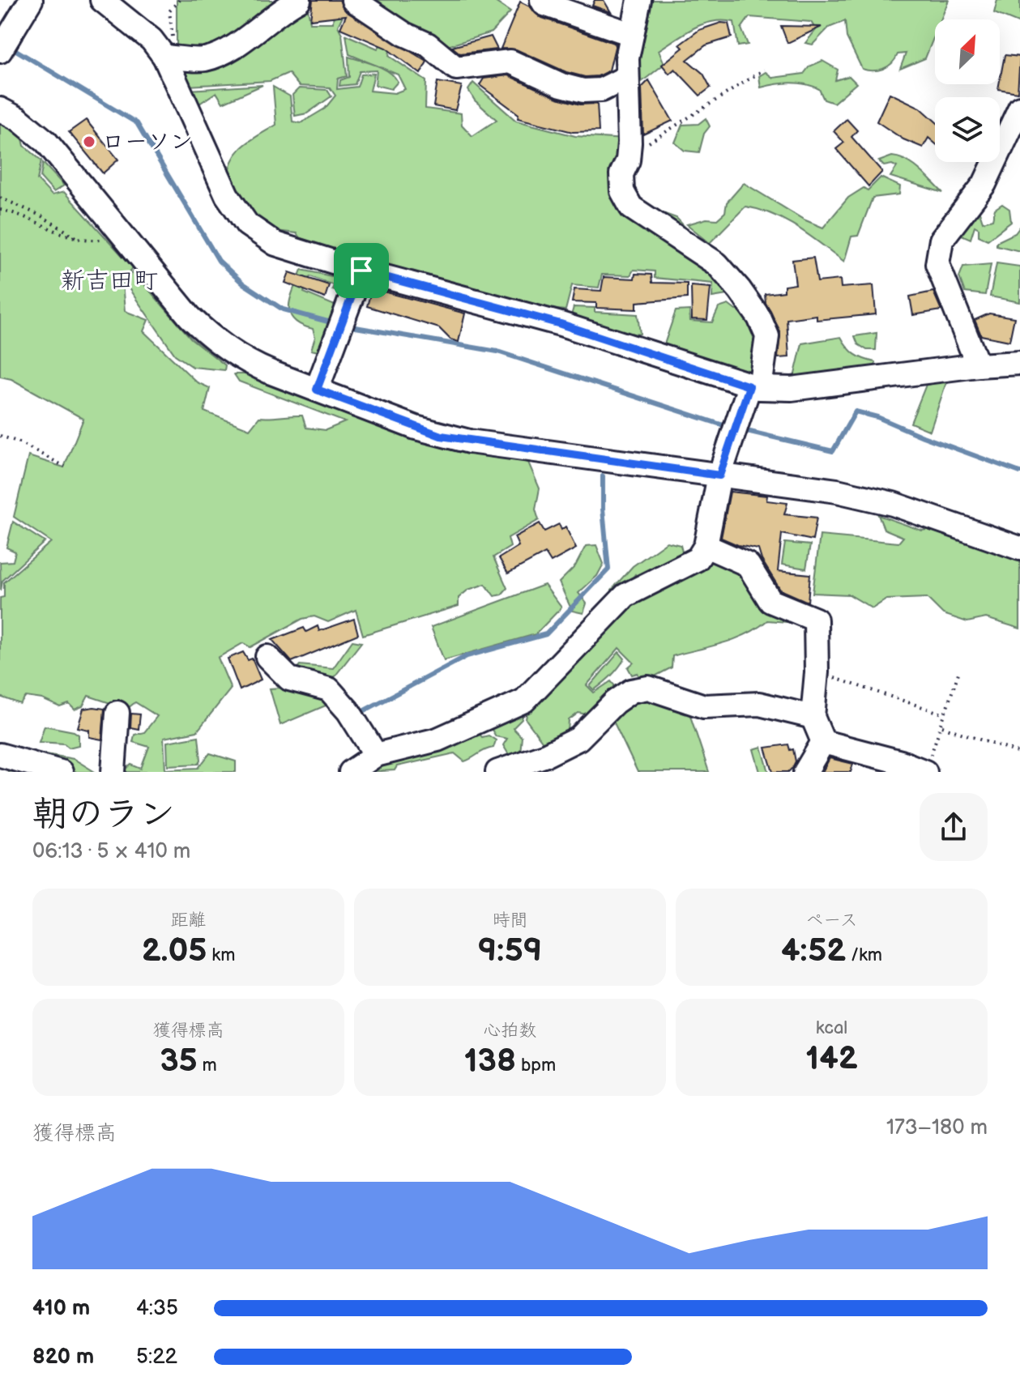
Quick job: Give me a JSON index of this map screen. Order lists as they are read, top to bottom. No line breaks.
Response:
{"districts":["新吉田町"],"places":["ローソン"],"north":"top right","page":{"heading":["朝のラン","06:13 · 5 × 410 m"],"stats":[["距離","2.05 km"],["時間","9:59"],["ペース","4:52 /km"],["獲得標高","35 m"],["心拍数","138 bpm"],["kcal","142"]],"chart":["獲得標高","173–180 m"],"list":[{"name":"410 m","note":"4:35"},{"name":"820 m","note":"5:22"}]}}
